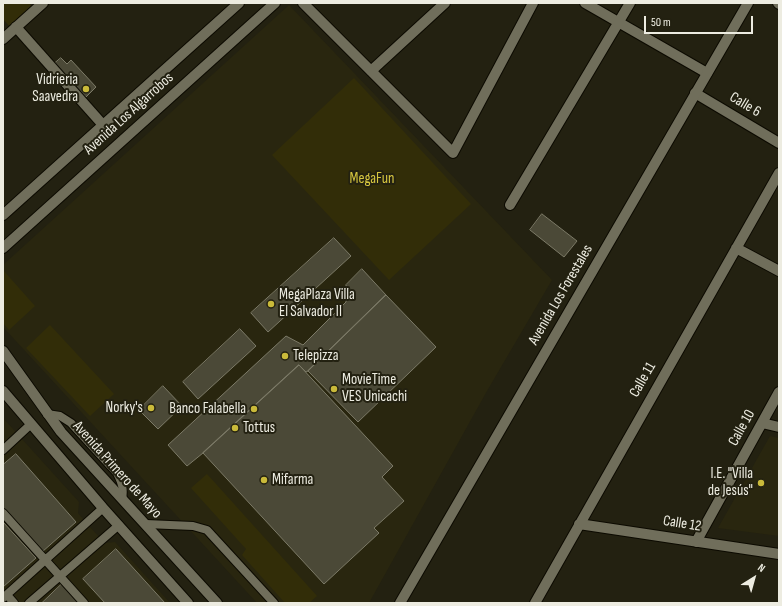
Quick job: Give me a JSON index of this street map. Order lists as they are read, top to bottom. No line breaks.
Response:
{"streets":{"street":["Calle 6","Avenida Los Algarrobos","Avenida Los Forestales","Calle 11","Calle 10","Avenida Primero de Mayo","Calle 12"]},"crossings":[["Calle 6","Avenida Los Forestales"],["Calle 11","Calle 12"],["Calle 10","Calle 12"]],"parks":["MegaFun"],"places":["Vidrieria Saavedra","MegaPlaza Villa El Salvador II","Telepizza","MovieTime VES Unicachi","Norky's","Banco Falabella","Tottus","Mifarma","I.E. \"Villa de Jesús\""],"scale_bar":"50 m","north":"top right"}
